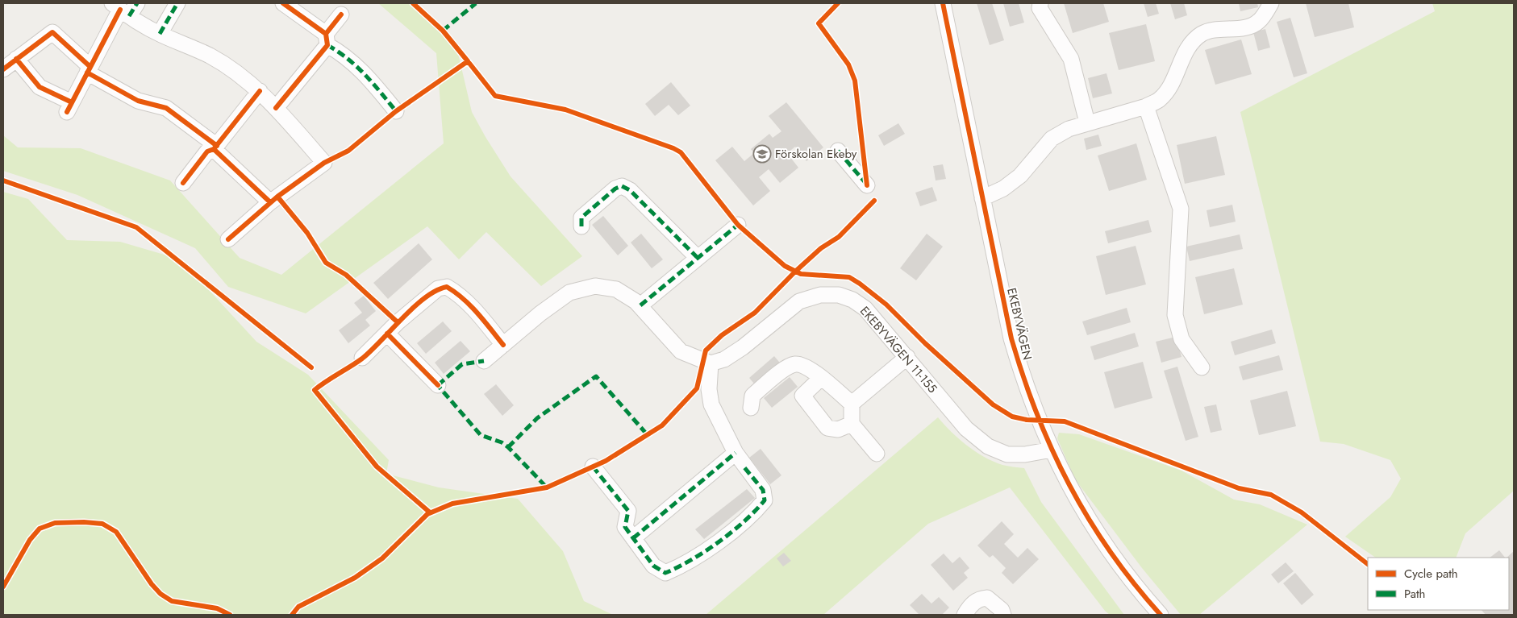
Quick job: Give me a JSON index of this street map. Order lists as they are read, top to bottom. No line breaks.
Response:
{"streets":{"street":["EKEBYVÄGEN","EKEBYVÄGEN 11-155"]},"crossings":[["EKEBYVÄGEN","EKEBYVÄGEN 11-155"]],"places":{"school or university":["Förskolan Ekeby"]},"legend":["Cycle path","Path"]}
